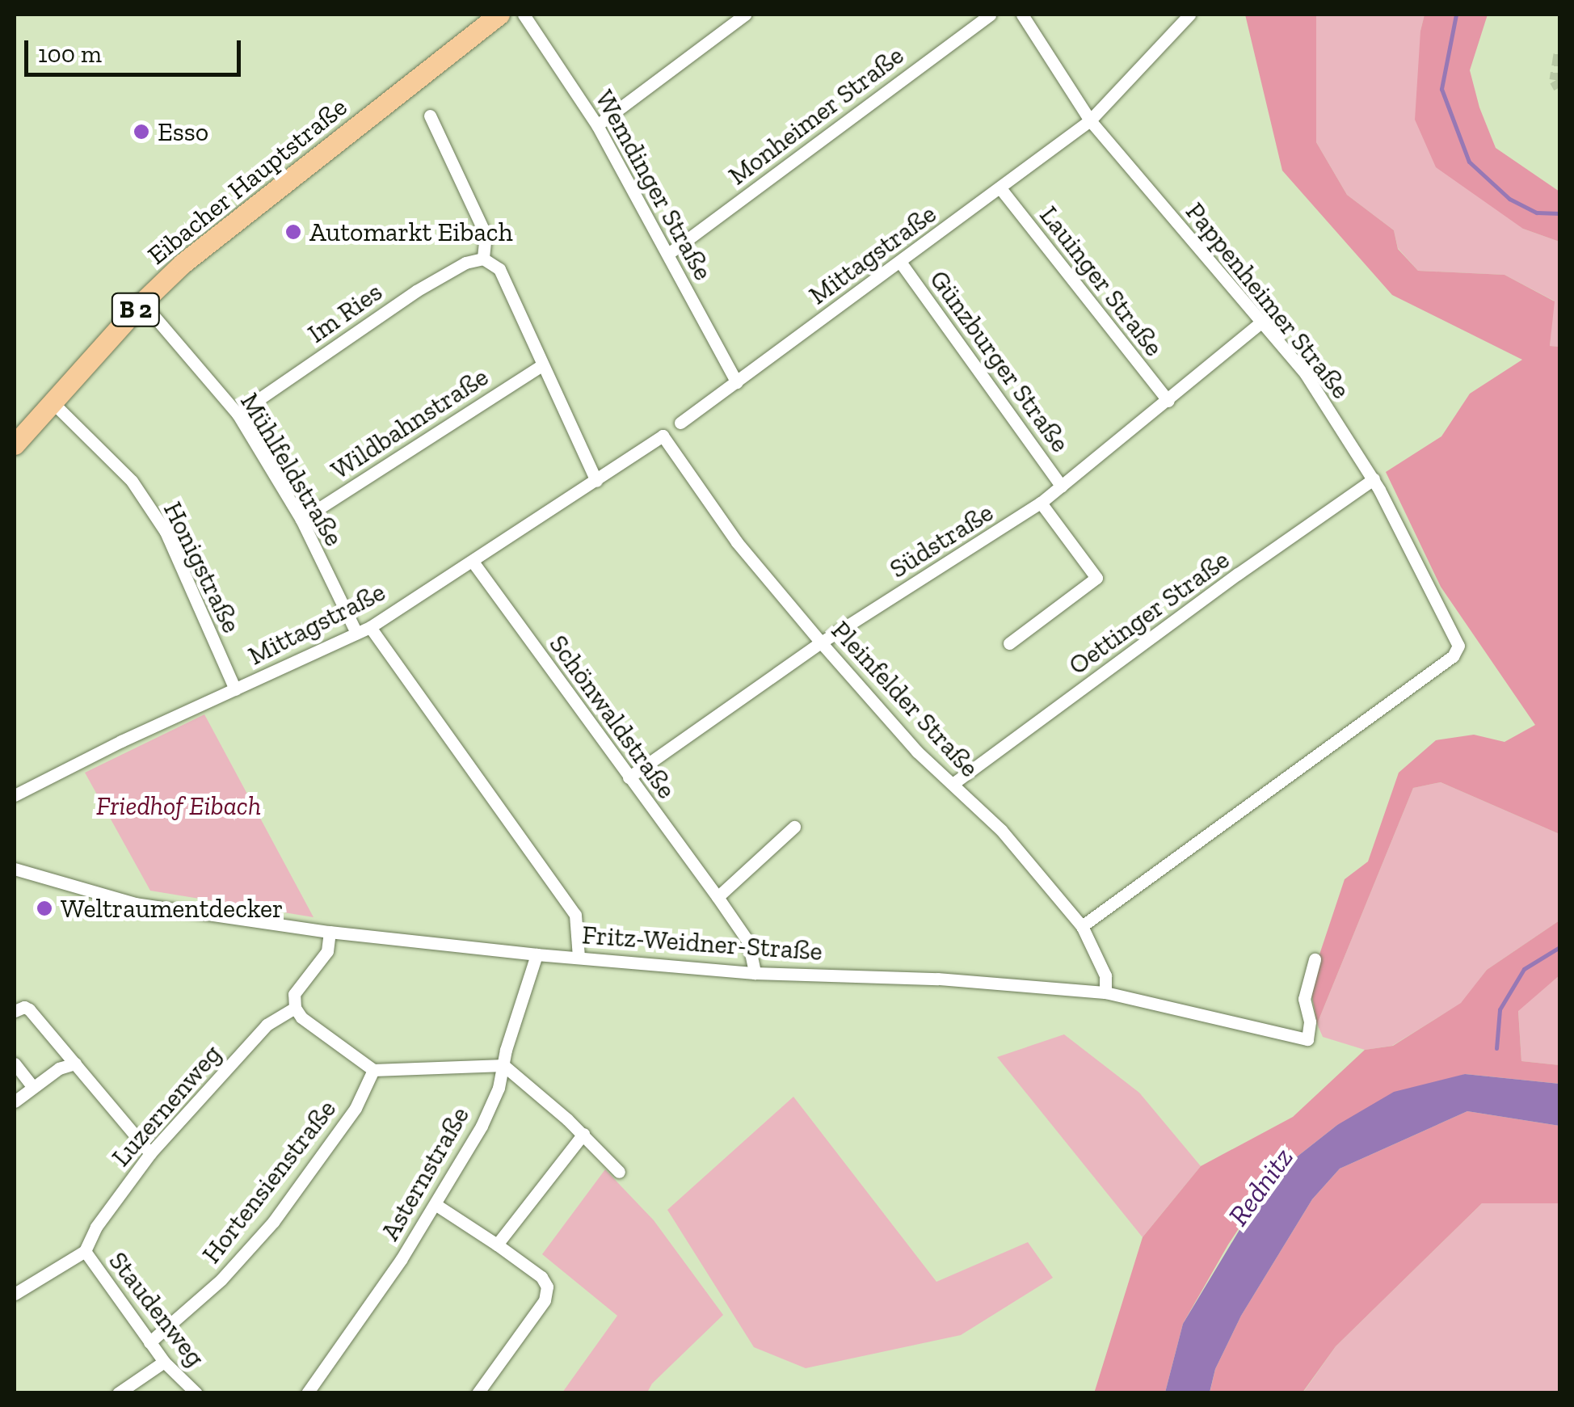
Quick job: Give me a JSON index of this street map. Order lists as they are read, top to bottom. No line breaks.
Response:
{"streets":{"main road":["Eibacher Hauptstraße","B 2"],"street":["Monheimer Straße","Wemdinger Straße","Mittagstraße","Lauinger Straße","Pappenheimer Straße","Im Ries","Günzburger Straße","Wildbahnstraße","Mühlfeldstraße","Südstraße","Honigstraße","Oettinger Straße","Pleinfelder Straße","Schönwaldstraße","Fritz-Weidner-Straße","Luzernenweg","Asternstraße","Hortensienstraße","Staudenweg"]},"crossings":[["Monheimer Straße","Wemdinger Straße"],["Eibacher Hauptstraße","Mühlfeldstraße"],["Eibacher Hauptstraße","Honigstraße"],["Wemdinger Straße","Mittagstraße"],["Mittagstraße","Lauinger Straße"],["Mittagstraße","Pappenheimer Straße"],["Mittagstraße","Günzburger Straße"],["Mittagstraße","Mühlfeldstraße"],["Mittagstraße","Honigstraße"],["Mittagstraße","Pleinfelder Straße"],["Mittagstraße","Schönwaldstraße"],["Lauinger Straße","Südstraße"],["Pappenheimer Straße","Südstraße"],["Pappenheimer Straße","Oettinger Straße"],["Pappenheimer Straße","Pleinfelder Straße"],["Im Ries","Mühlfeldstraße"],["Günzburger Straße","Südstraße"],["Wildbahnstraße","Mühlfeldstraße"],["Südstraße","Pleinfelder Straße"],["Südstraße","Schönwaldstraße"],["Oettinger Straße","Pleinfelder Straße"],["Pleinfelder Straße","Fritz-Weidner-Straße"],["Schönwaldstraße","Fritz-Weidner-Straße"],["Fritz-Weidner-Straße","Asternstraße"],["Luzernenweg","Staudenweg"],["Hortensienstraße","Staudenweg"]],"water":["Rednitz"],"parks":["Friedhof Eibach"],"places":["Esso","Automarkt Eibach","Weltraumentdecker"],"scale_bar":"100 m"}
